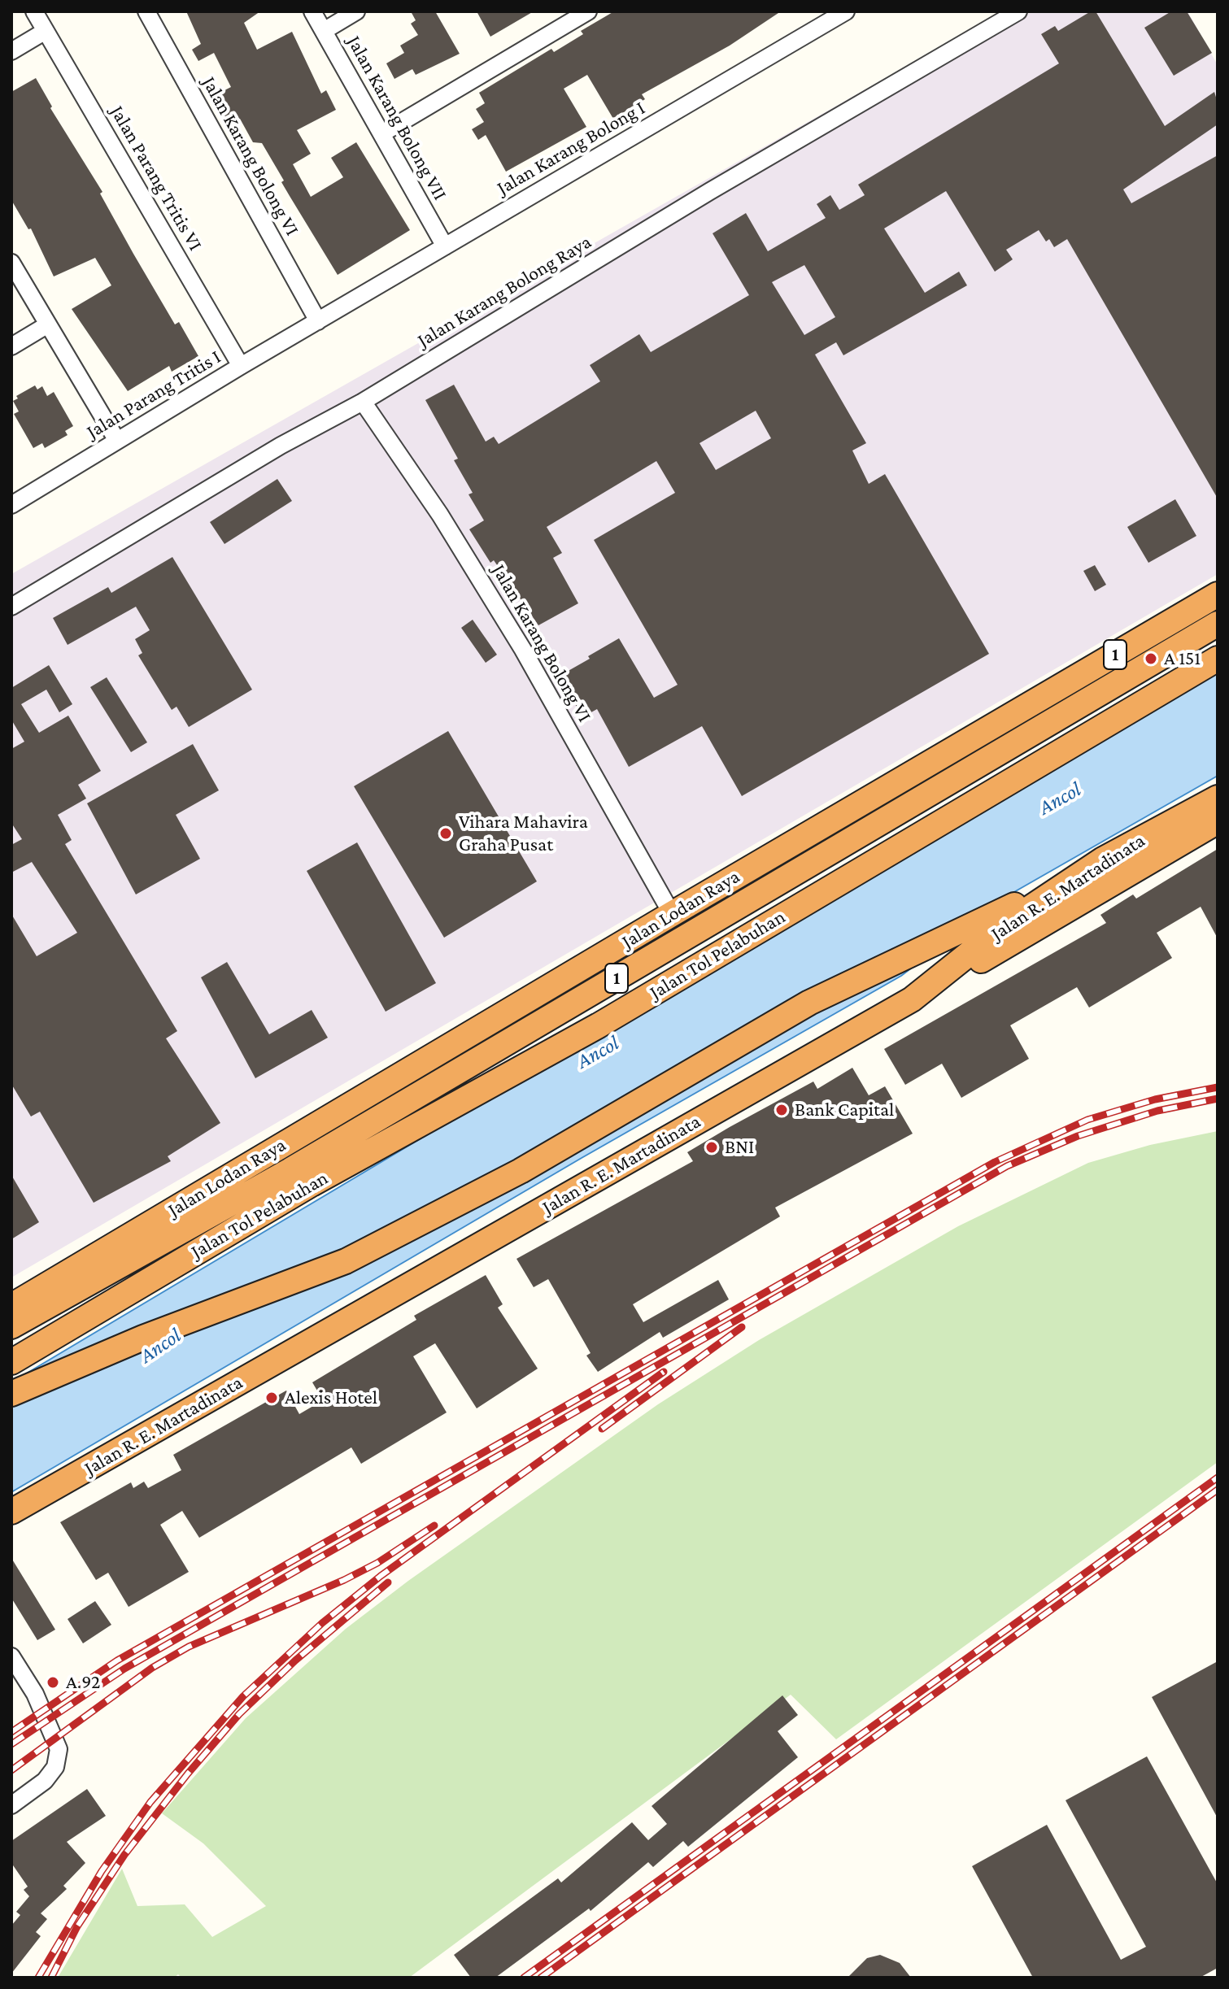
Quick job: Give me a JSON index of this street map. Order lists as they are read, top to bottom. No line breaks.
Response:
{"streets":{"highway":["1","Jalan R. E. Martadinata","Jalan Lodan Raya","Jalan Tol Pelabuhan"],"street":["Jalan Karang Bolong VII","Jalan Karang Bolong I","Jalan Karang Bolong VI","Jalan Parang Tritis VI","Jalan Karang Bolong Raya","Jalan Parang Tritis I"]},"crossings":[["Jalan Karang Bolong VII","Jalan Karang Bolong I"],["Jalan Karang Bolong I","Jalan Karang Bolong VI"],["Jalan Karang Bolong I","Jalan Parang Tritis I"],["Jalan Karang Bolong VI","Jalan Karang Bolong Raya"],["Jalan Karang Bolong VI","Jalan Parang Tritis I"],["Jalan Karang Bolong VI","Jalan Lodan Raya"],["Jalan Parang Tritis VI","Jalan Parang Tritis I"]],"water":["Ancol"],"places":["A 151","Vihara Mahavira Graha Pusat","Bank Capital","BNI","Alexis Hotel","A.92"]}
